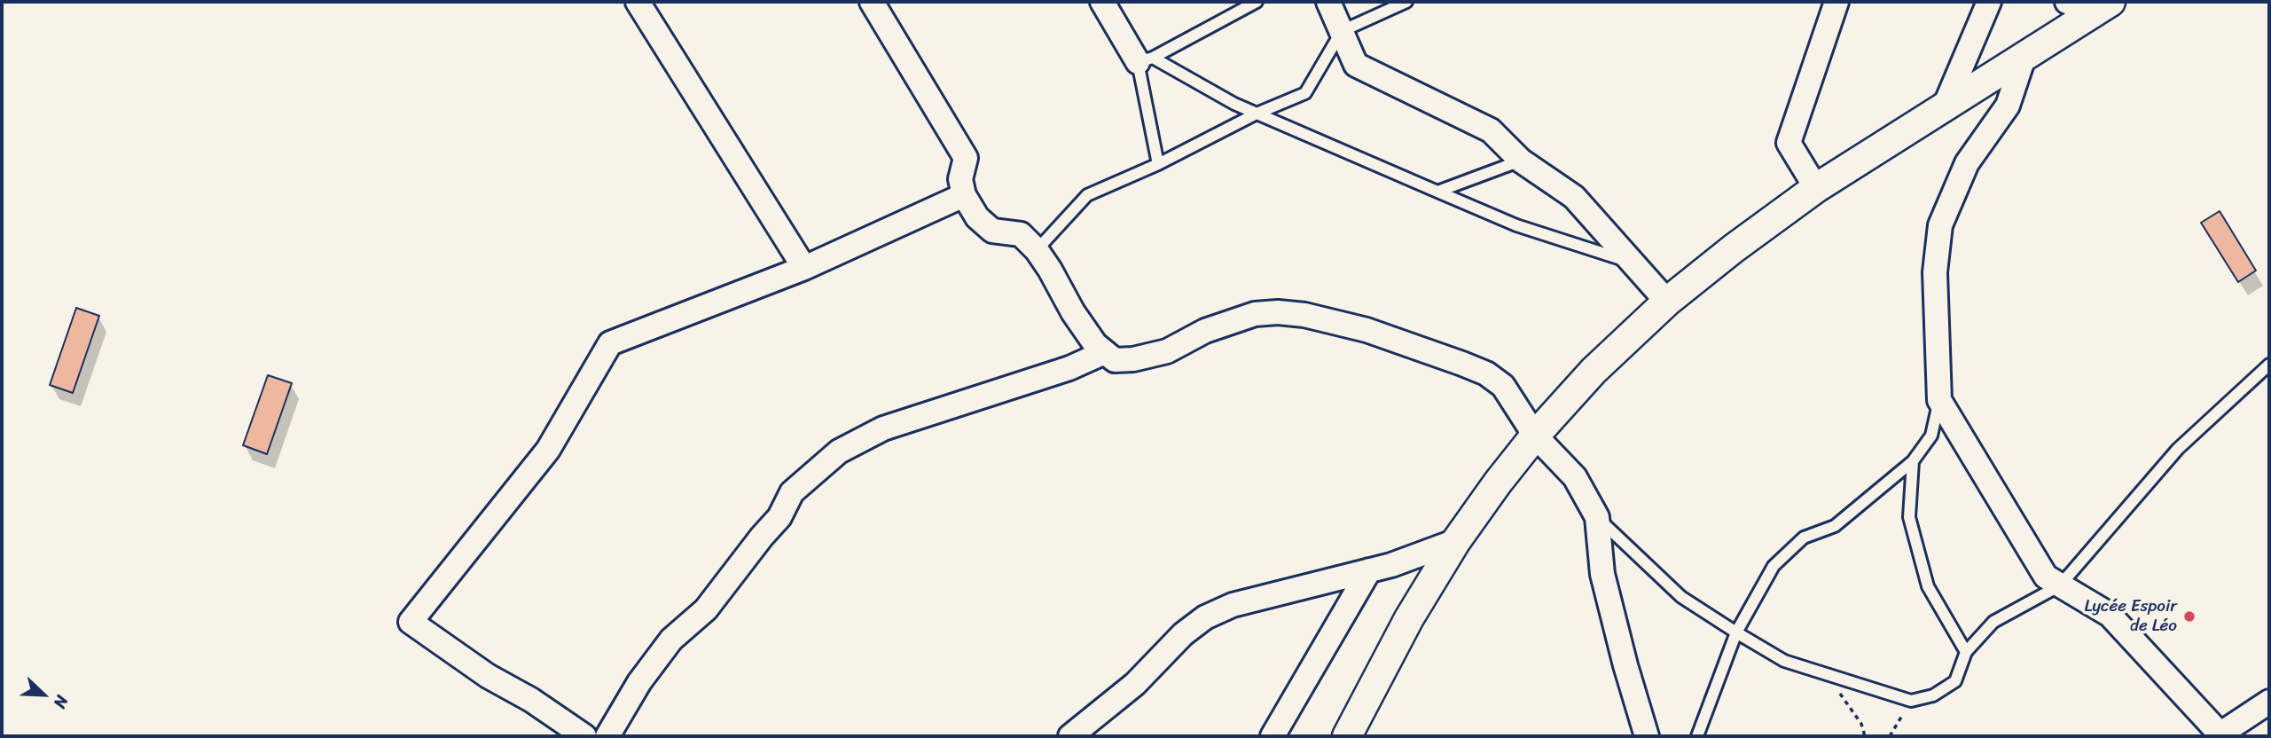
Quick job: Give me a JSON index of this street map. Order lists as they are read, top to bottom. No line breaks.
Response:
{"places":["Lycée Espoir de Léo"],"north":"bottom right"}
